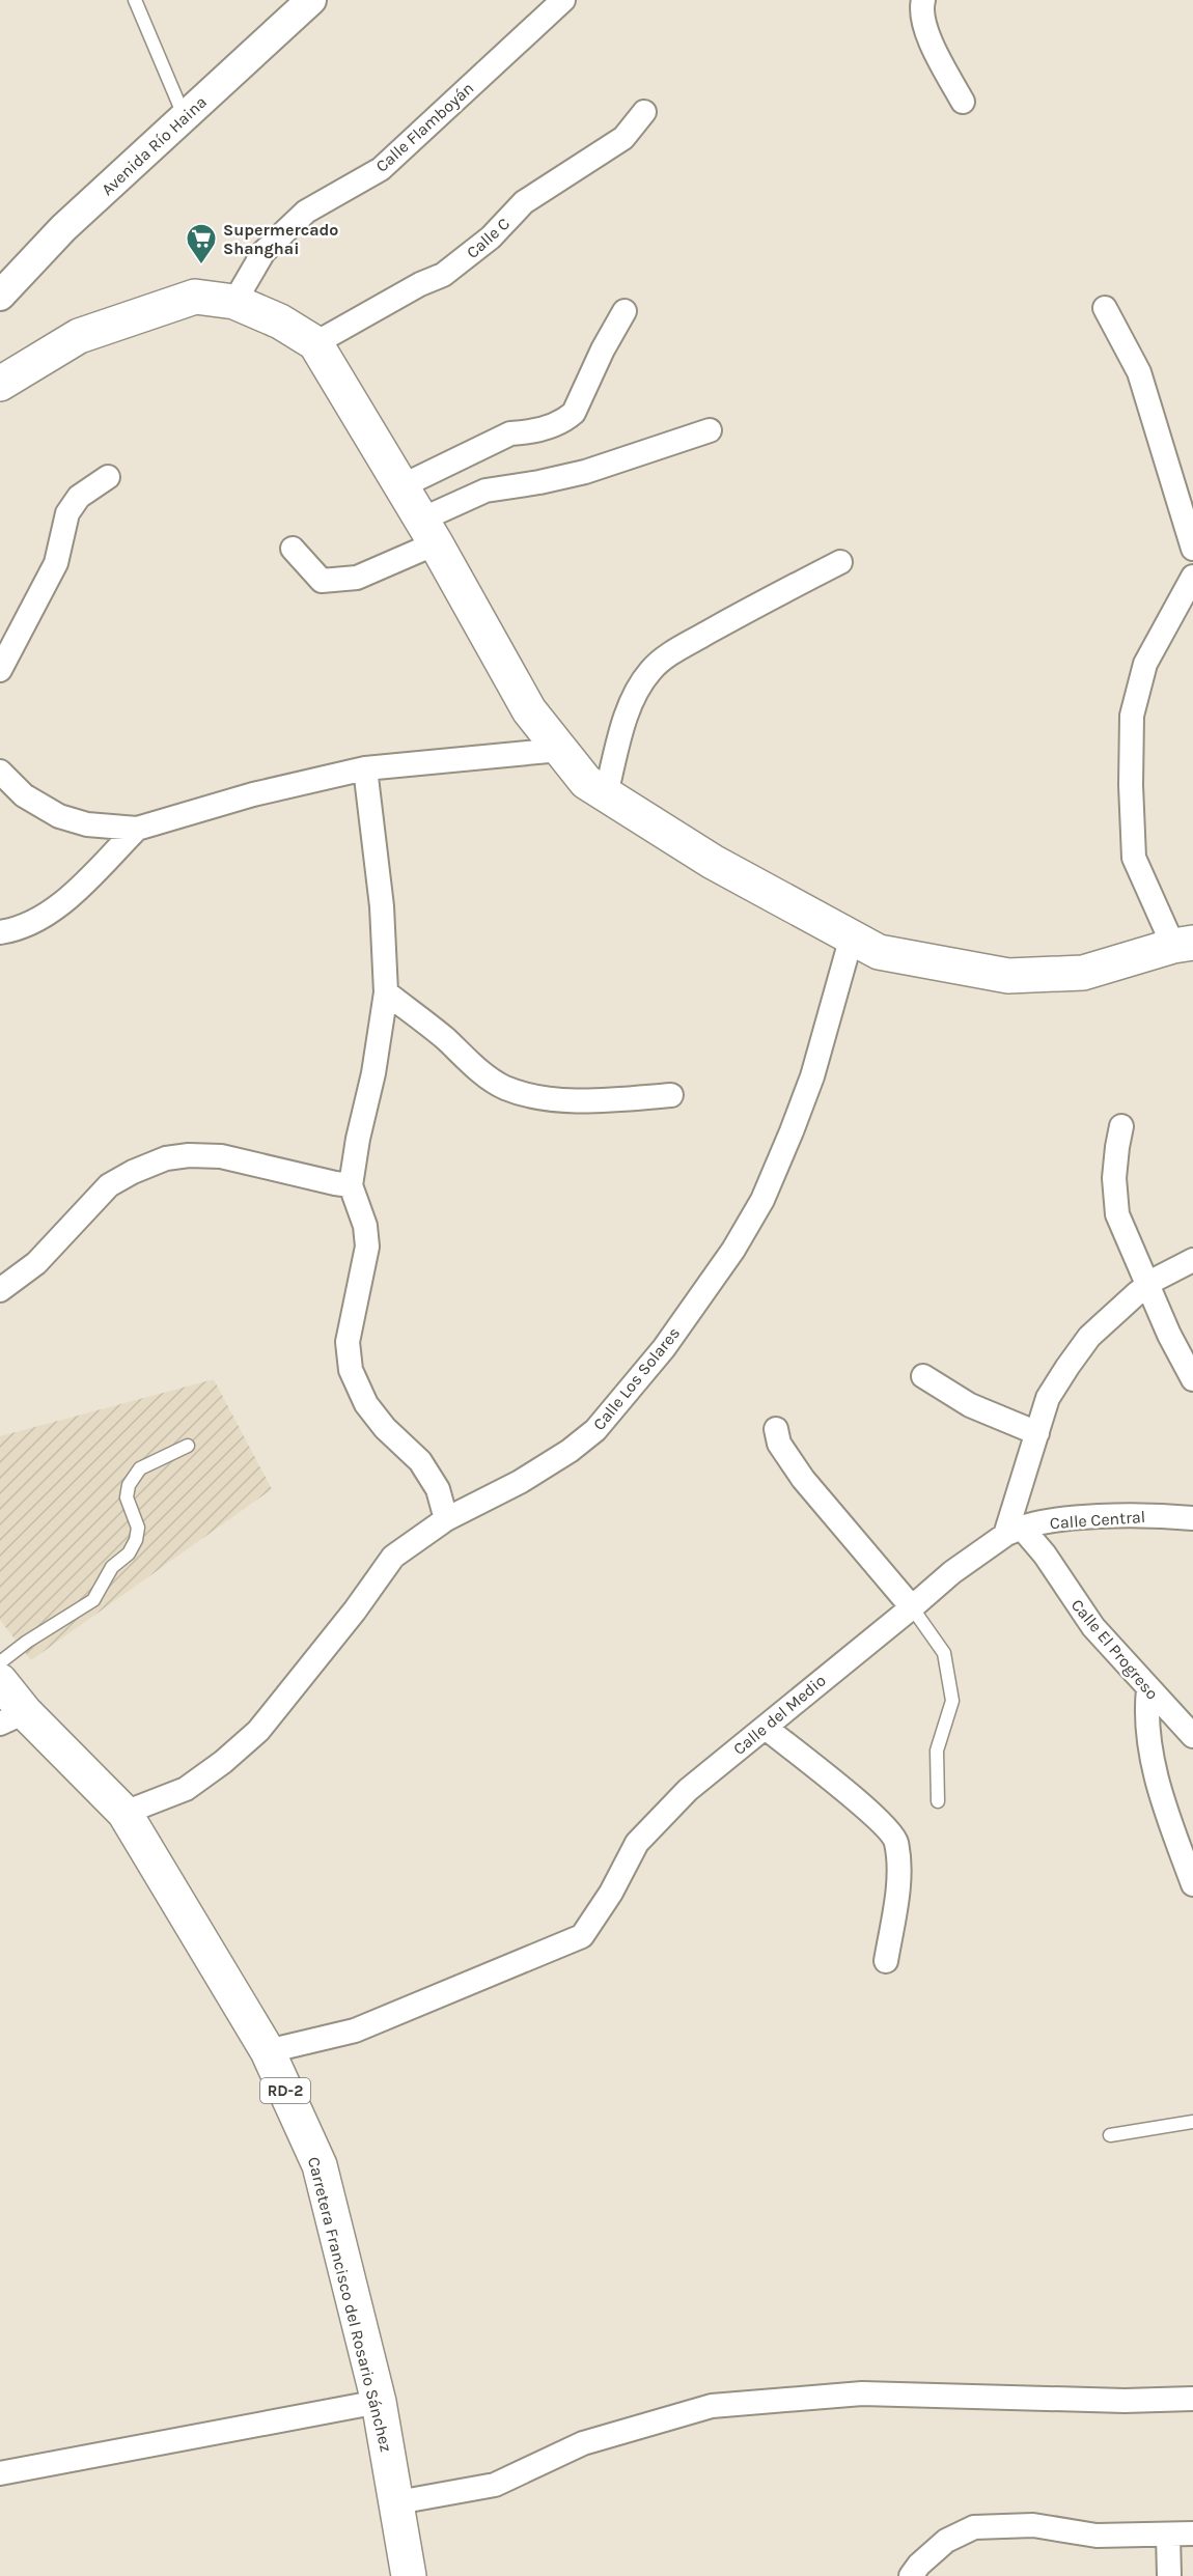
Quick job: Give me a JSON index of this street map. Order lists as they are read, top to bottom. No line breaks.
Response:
{"streets":{"main road":["RD-2","Carretera Francisco del Rosario Sánchez"],"street":["Calle Flamboyán","Avenida Río Haina","Calle C","Calle Los Solares","Calle Central","Calle El Progreso","Calle del Medio"]},"crossings":[["Calle Los Solares","Carretera Francisco del Rosario Sánchez"],["Calle Central","Calle El Progreso"],["Calle Central","Calle del Medio"],["Calle El Progreso","Calle del Medio"],["Calle del Medio","Carretera Francisco del Rosario Sánchez"]],"places":{"supermarket":["Supermercado Shanghai"]}}
